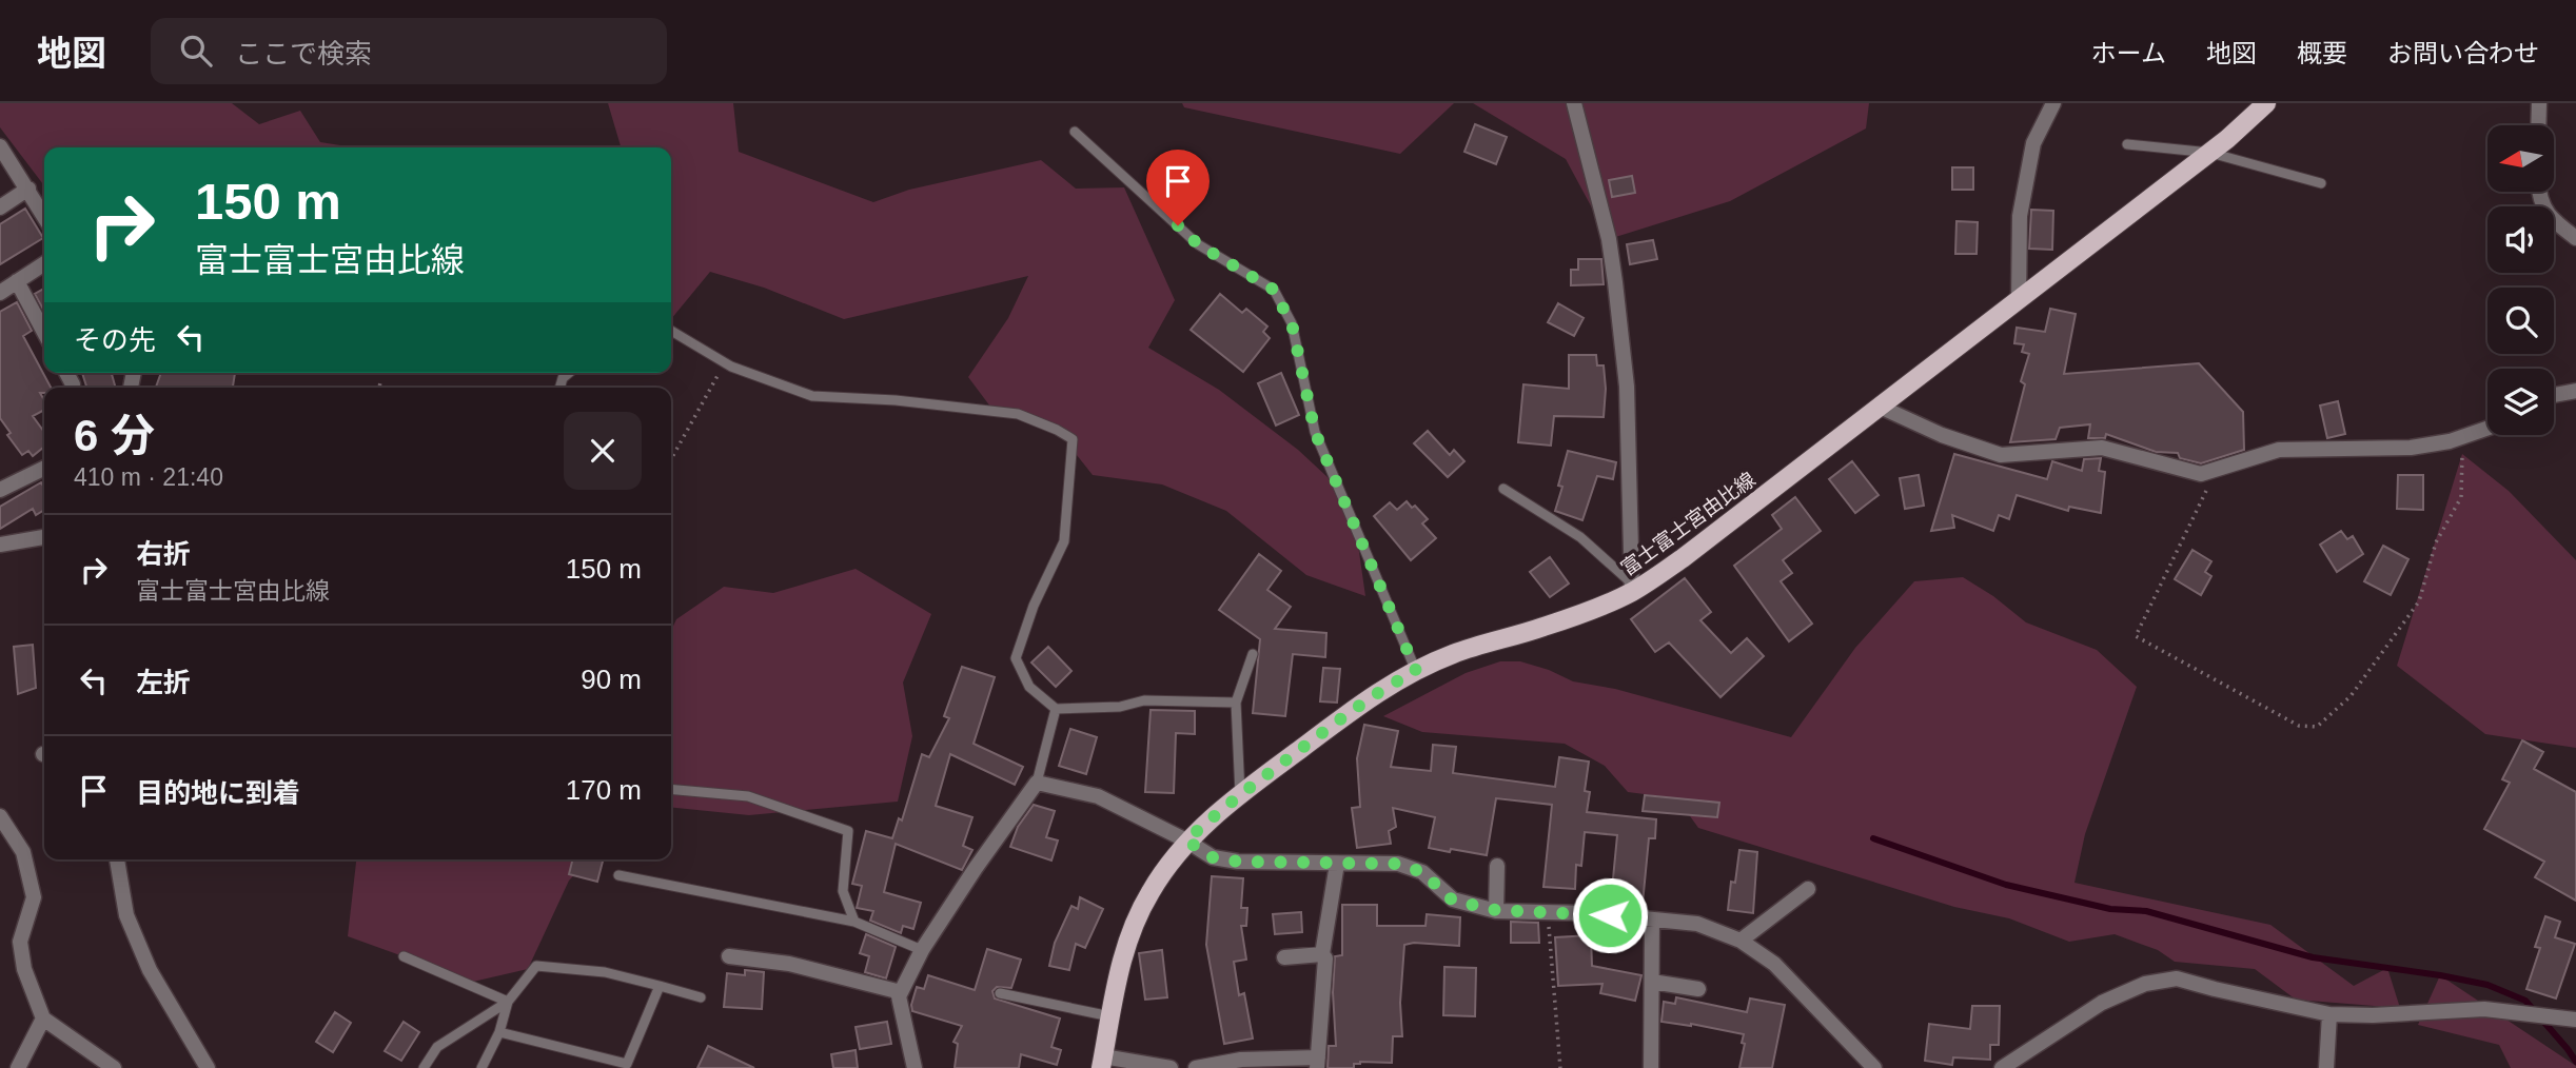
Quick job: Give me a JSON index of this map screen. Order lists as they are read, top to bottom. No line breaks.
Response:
{"streets":{"main road":["富士富士宮由比線"]},"north":"left","page":{"header":"地図","search":"ここで検索","nav":["ホーム","地図","概要","お問い合わせ"],"turn":["150 m","富士富士宮由比線"],"then":"その先","heading":["6 分","410 m · 21:40"],"list":[{"name":"右折","note":"富士富士宮由比線","value":"150 m"},{"name":"左折","value":"90 m"},{"name":"目的地に到着","value":"170 m"}]}}
